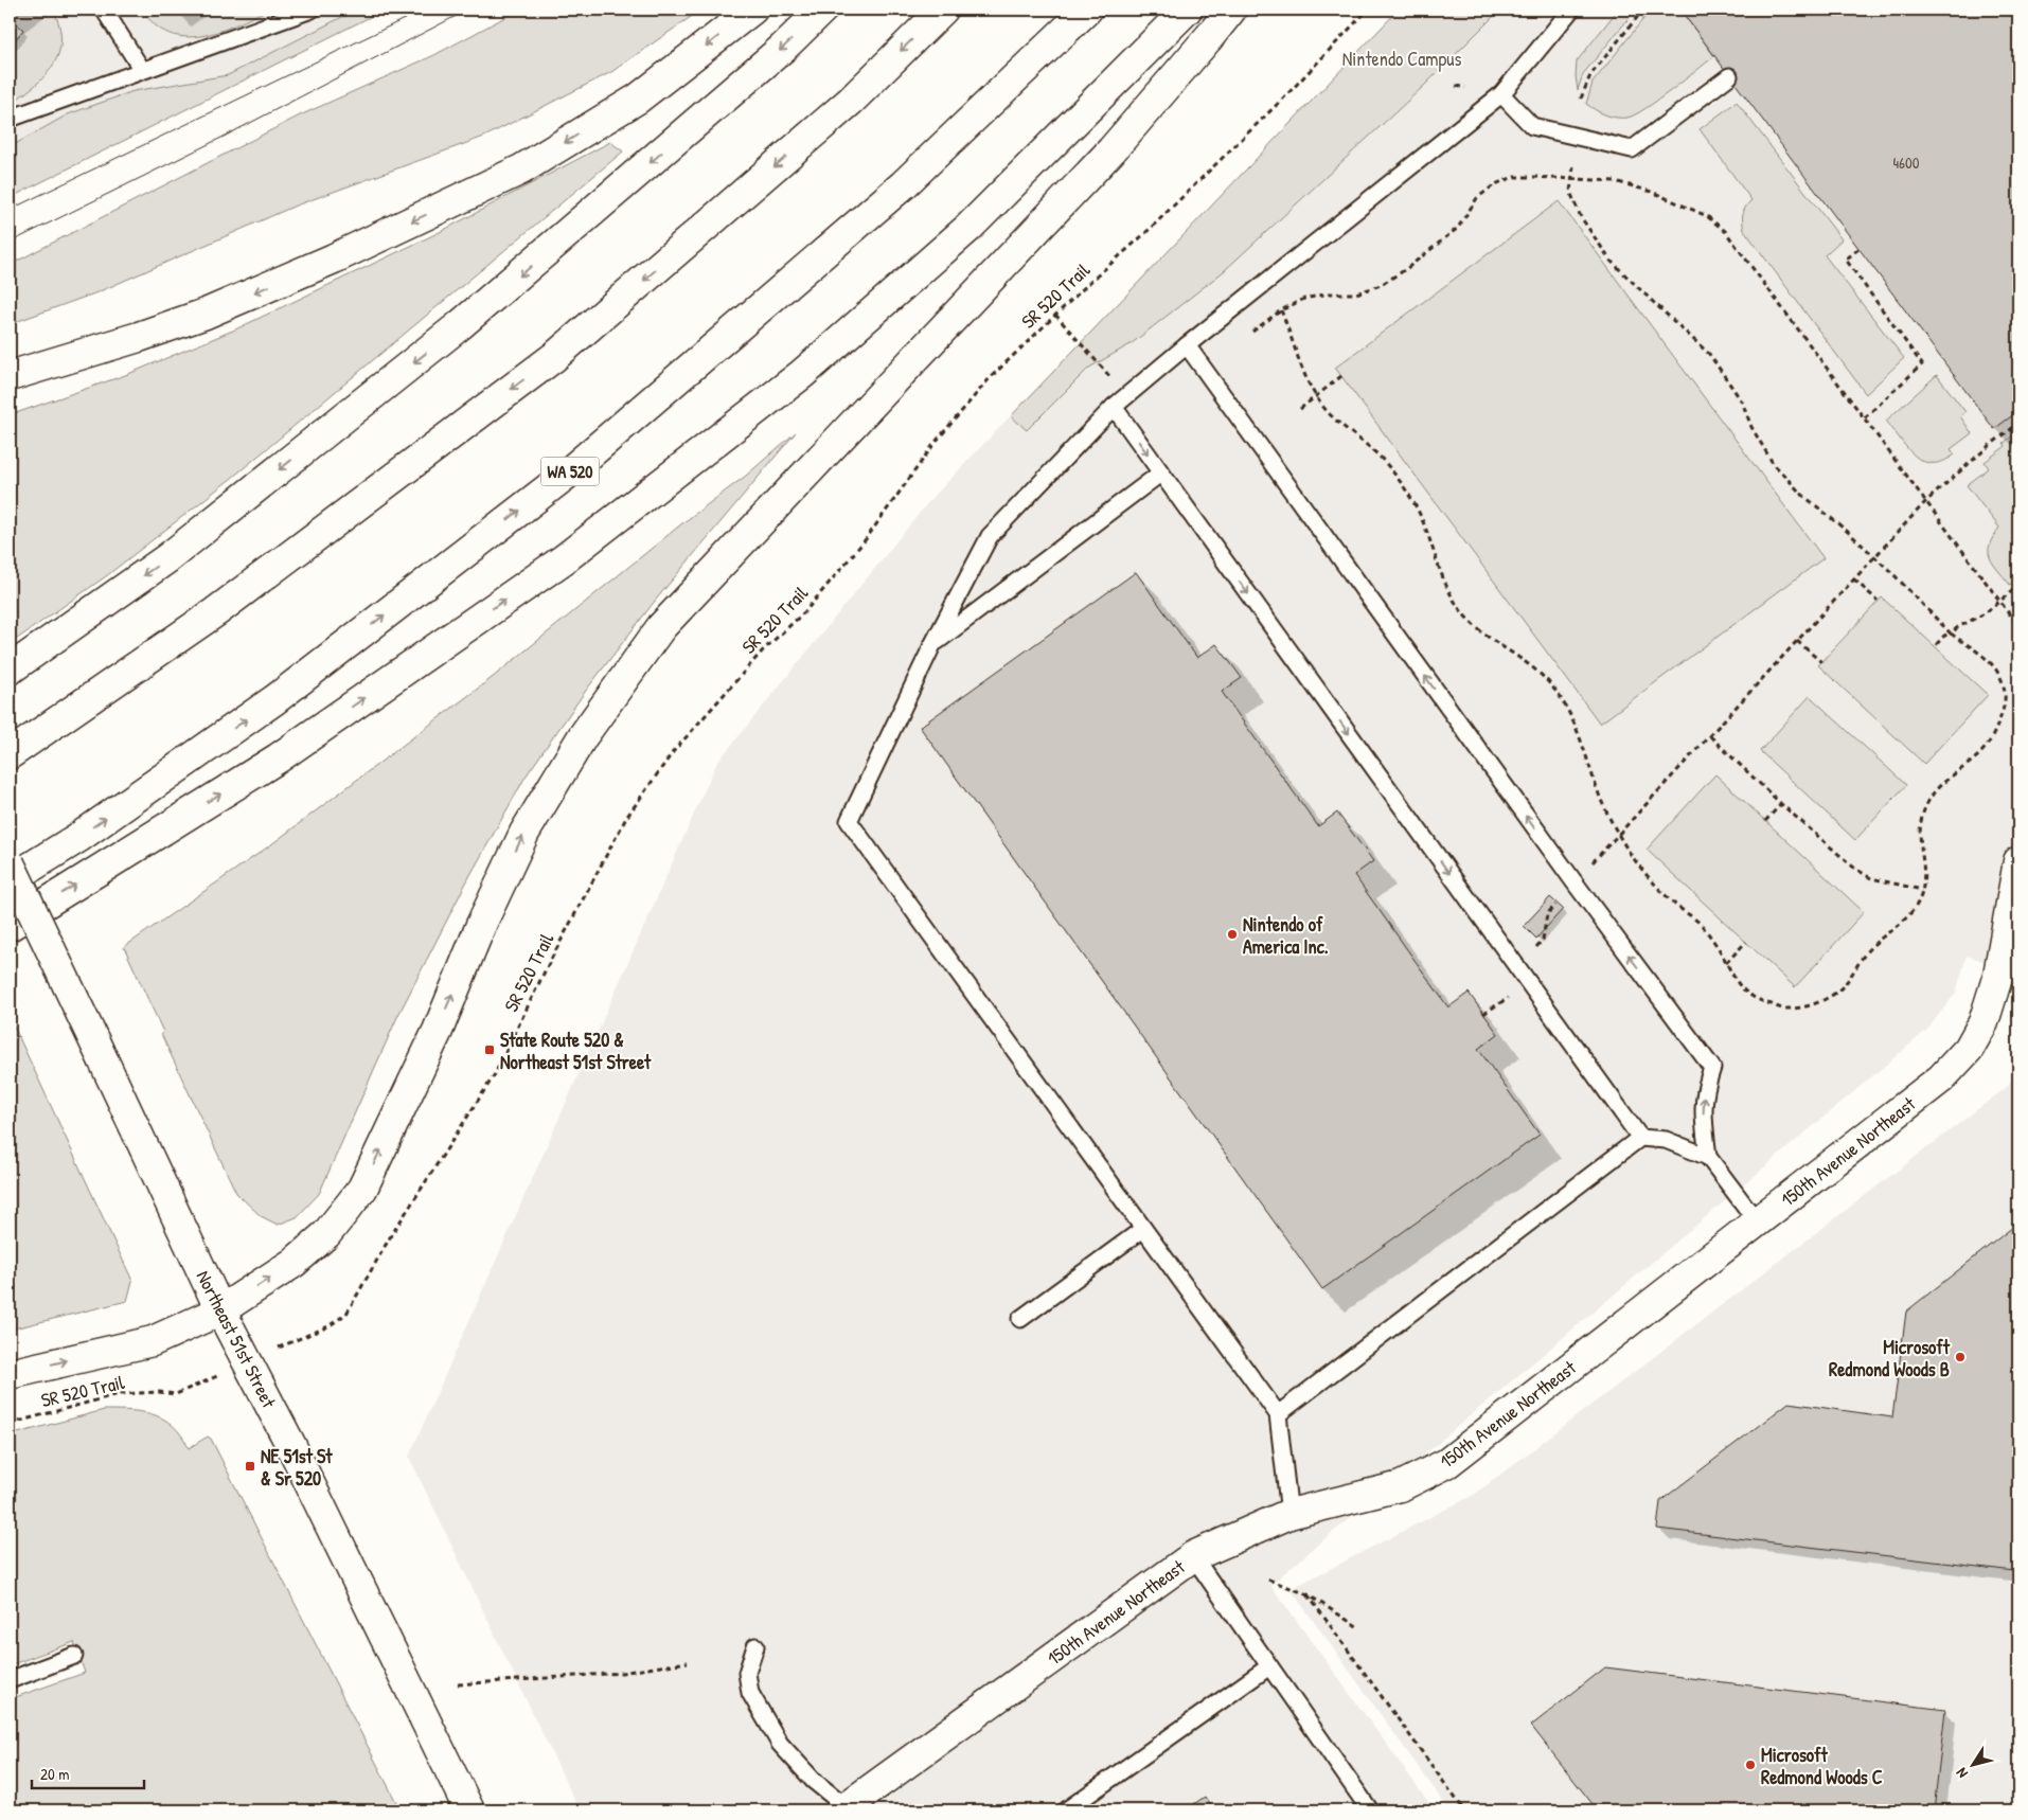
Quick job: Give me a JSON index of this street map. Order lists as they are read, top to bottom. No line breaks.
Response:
{"streets":{"main road":["WA 520","150th Avenue Northeast","Northeast 51st Street"],"path":["SR 520 Trail"]},"parks":["Nintendo Campus"],"places":{"other":["Nintendo of America Inc.","Microsoft Redmond Woods B","Microsoft Redmond Woods C"],"transit":["State Route 520 & Northeast 51st Street","NE 51st St & Sr 520"]},"house_numbers":["4600"],"scale_bar":"20 m","north":"bottom left"}
